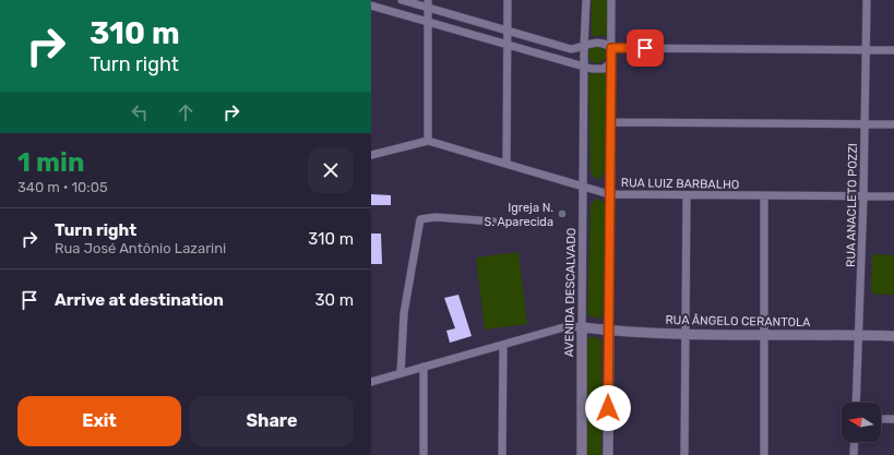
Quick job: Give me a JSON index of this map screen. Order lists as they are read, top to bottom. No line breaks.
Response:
{"streets":{"street":["RUA LUIZ BARBALHO","RUA ANACLETO POZZI","AVENIDA DESCALVADO","RUA ÂNGELO CERANTOLA"]},"crossings":[["RUA LUIZ BARBALHO","RUA ANACLETO POZZI"],["RUA LUIZ BARBALHO","AVENIDA DESCALVADO"],["RUA ANACLETO POZZI","RUA ÂNGELO CERANTOLA"],["AVENIDA DESCALVADO","RUA ÂNGELO CERANTOLA"]],"places":["Igreja N. S. Aparecida"],"north":"left","page":{"turn":["310 m","Turn right"],"heading":["1 min","340 m · 10:05"],"list":[{"name":"Turn right","note":"Rua José Antônio Lazarini","value":"310 m"},{"name":"Arrive at destination","value":"30 m"}],"buttons":["Exit","Share"]}}
